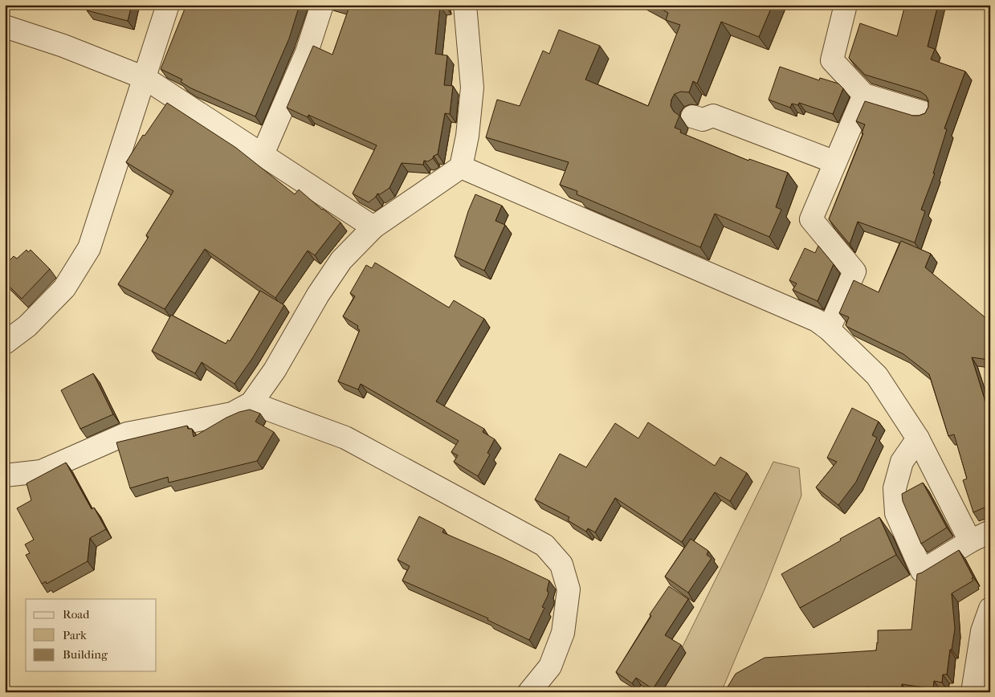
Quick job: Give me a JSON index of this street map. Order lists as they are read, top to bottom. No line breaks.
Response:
{"legend":["Road","Park","Building"]}
